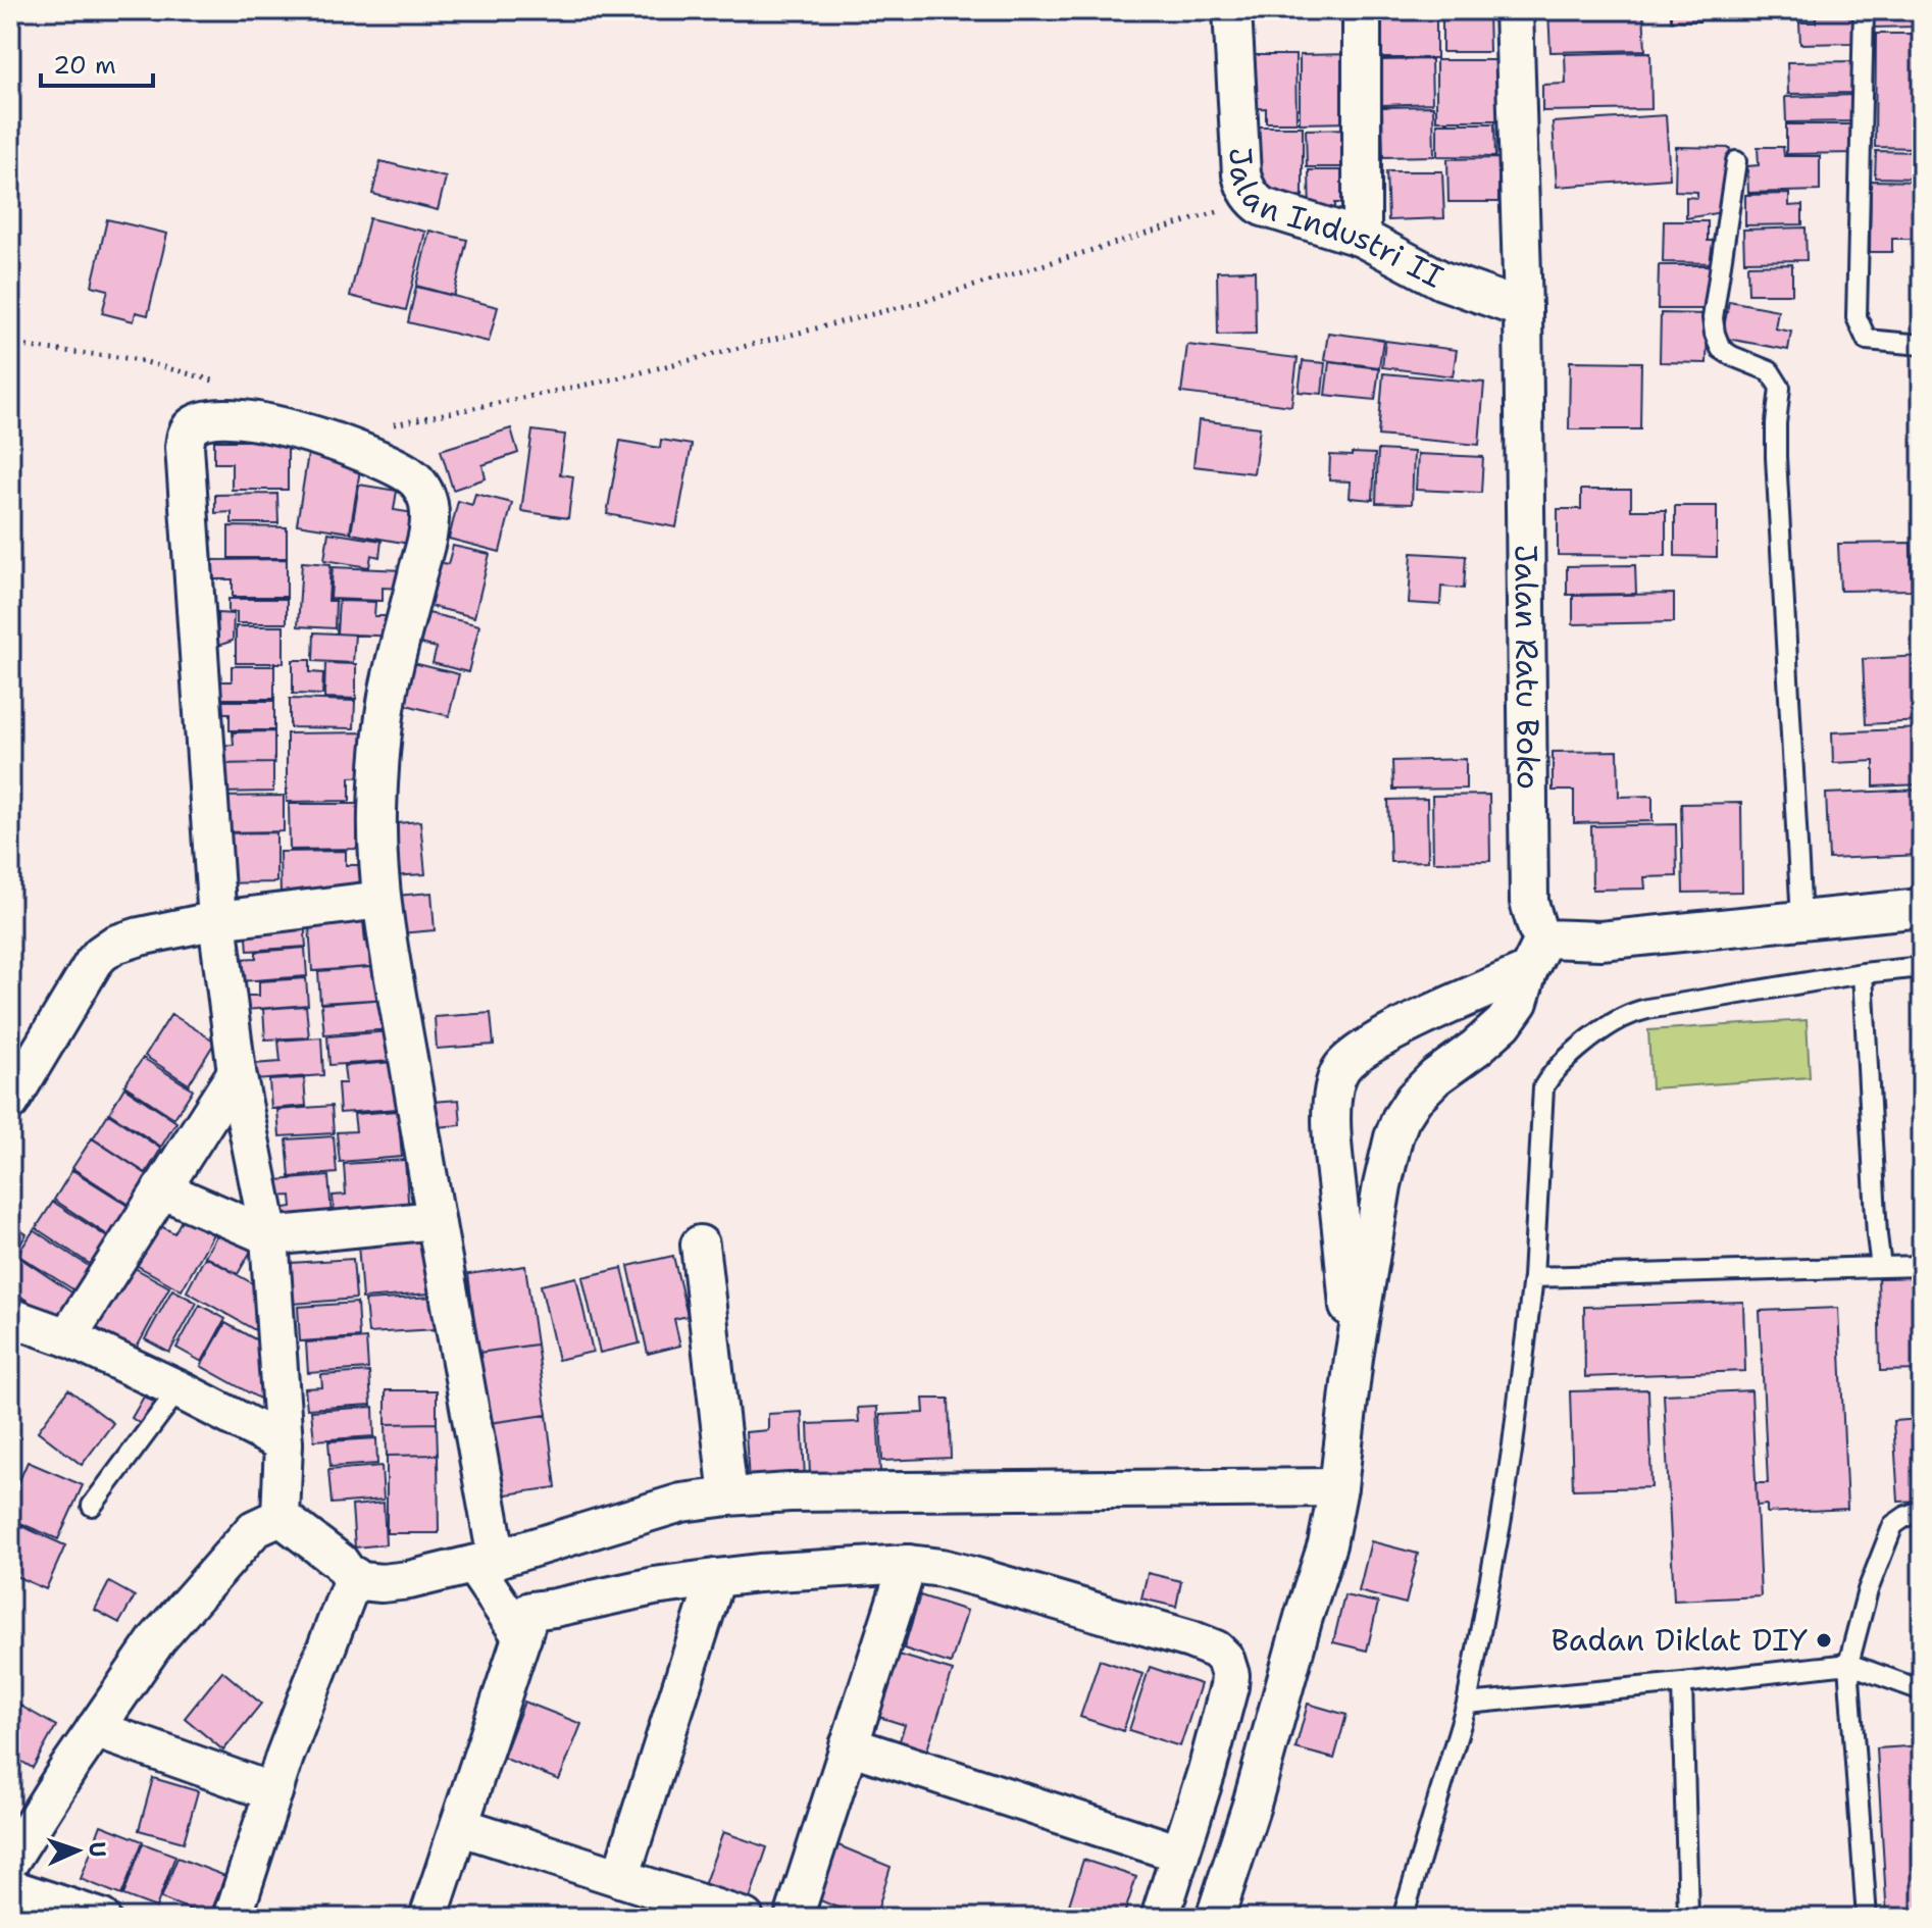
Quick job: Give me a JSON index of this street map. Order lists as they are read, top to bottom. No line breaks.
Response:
{"streets":{"street":["Jalan Industri II","Jalan Ratu Boko"]},"crossings":[["Jalan Industri II","Jalan Ratu Boko"]],"places":["Badan Diklat DIY"],"scale_bar":"20 m","north":"right"}
